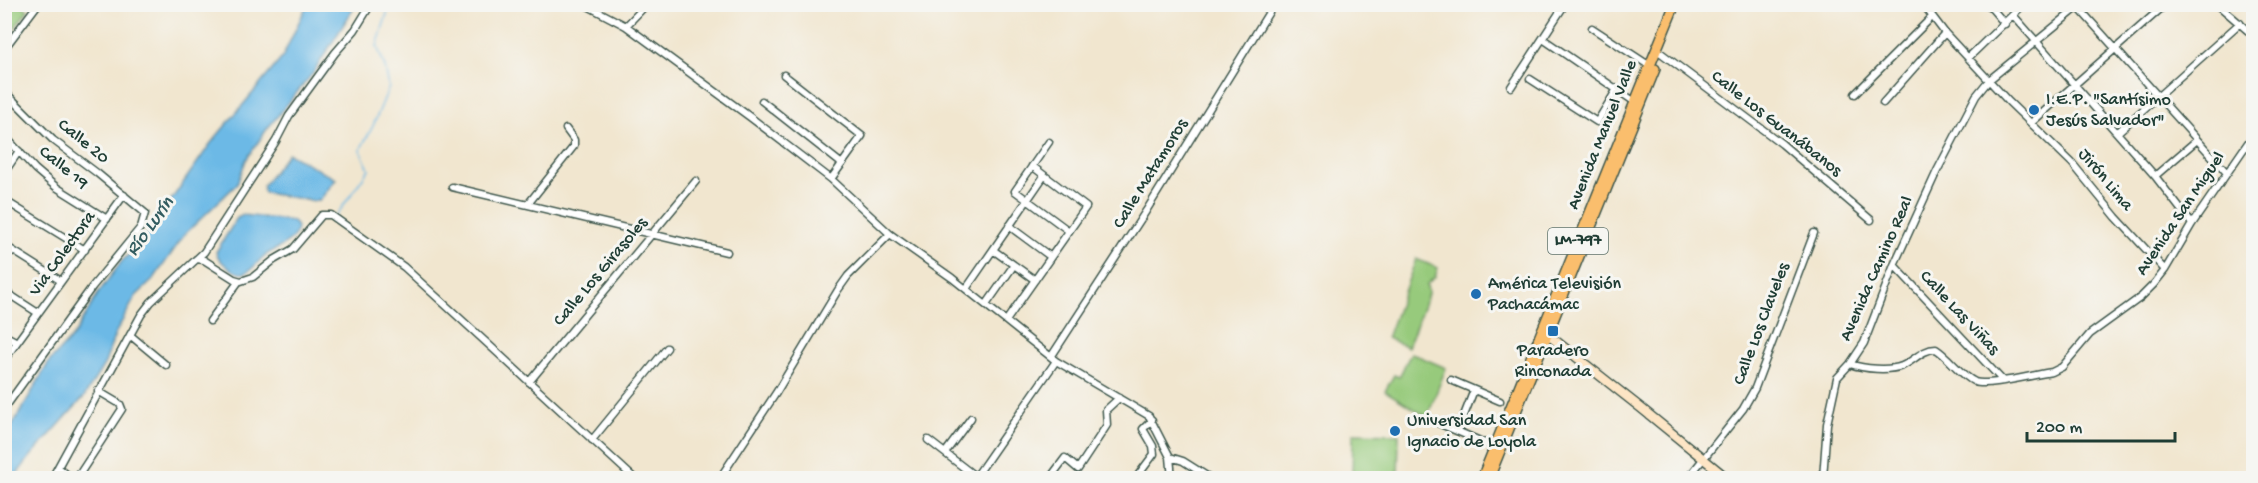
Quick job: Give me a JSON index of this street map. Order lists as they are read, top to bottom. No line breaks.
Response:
{"streets":{"main road":["Avenida Manuel Valle","LM-797"],"street":["Calle Los Guanábanos","Calle 20","Calle 19","Calle Matamoros","Jirón Lima","Avenida San Miguel","Via Colectora","Avenida Camino Real","Calle Los Girasoles","Calle Las Viñas","Calle Los Claveles"]},"crossings":[["Calle Los Guanábanos","Avenida Manuel Valle"],["Calle 20","Via Colectora"],["Calle 19","Via Colectora"],["Jirón Lima","Avenida San Miguel"],["Jirón Lima","Avenida Camino Real"],["Avenida San Miguel","Avenida Camino Real"],["Avenida San Miguel","Calle Las Viñas"],["Avenida Camino Real","Calle Las Viñas"]],"water":["Río Lurín"],"places":{"other":["I.E.P. \"Santísimo Jesús Salvador\"","América Televisión Pachacámac","Universidad San Ignacio de Loyola"],"transit":["Paradero Rinconada"]},"scale_bar":"200 m"}
